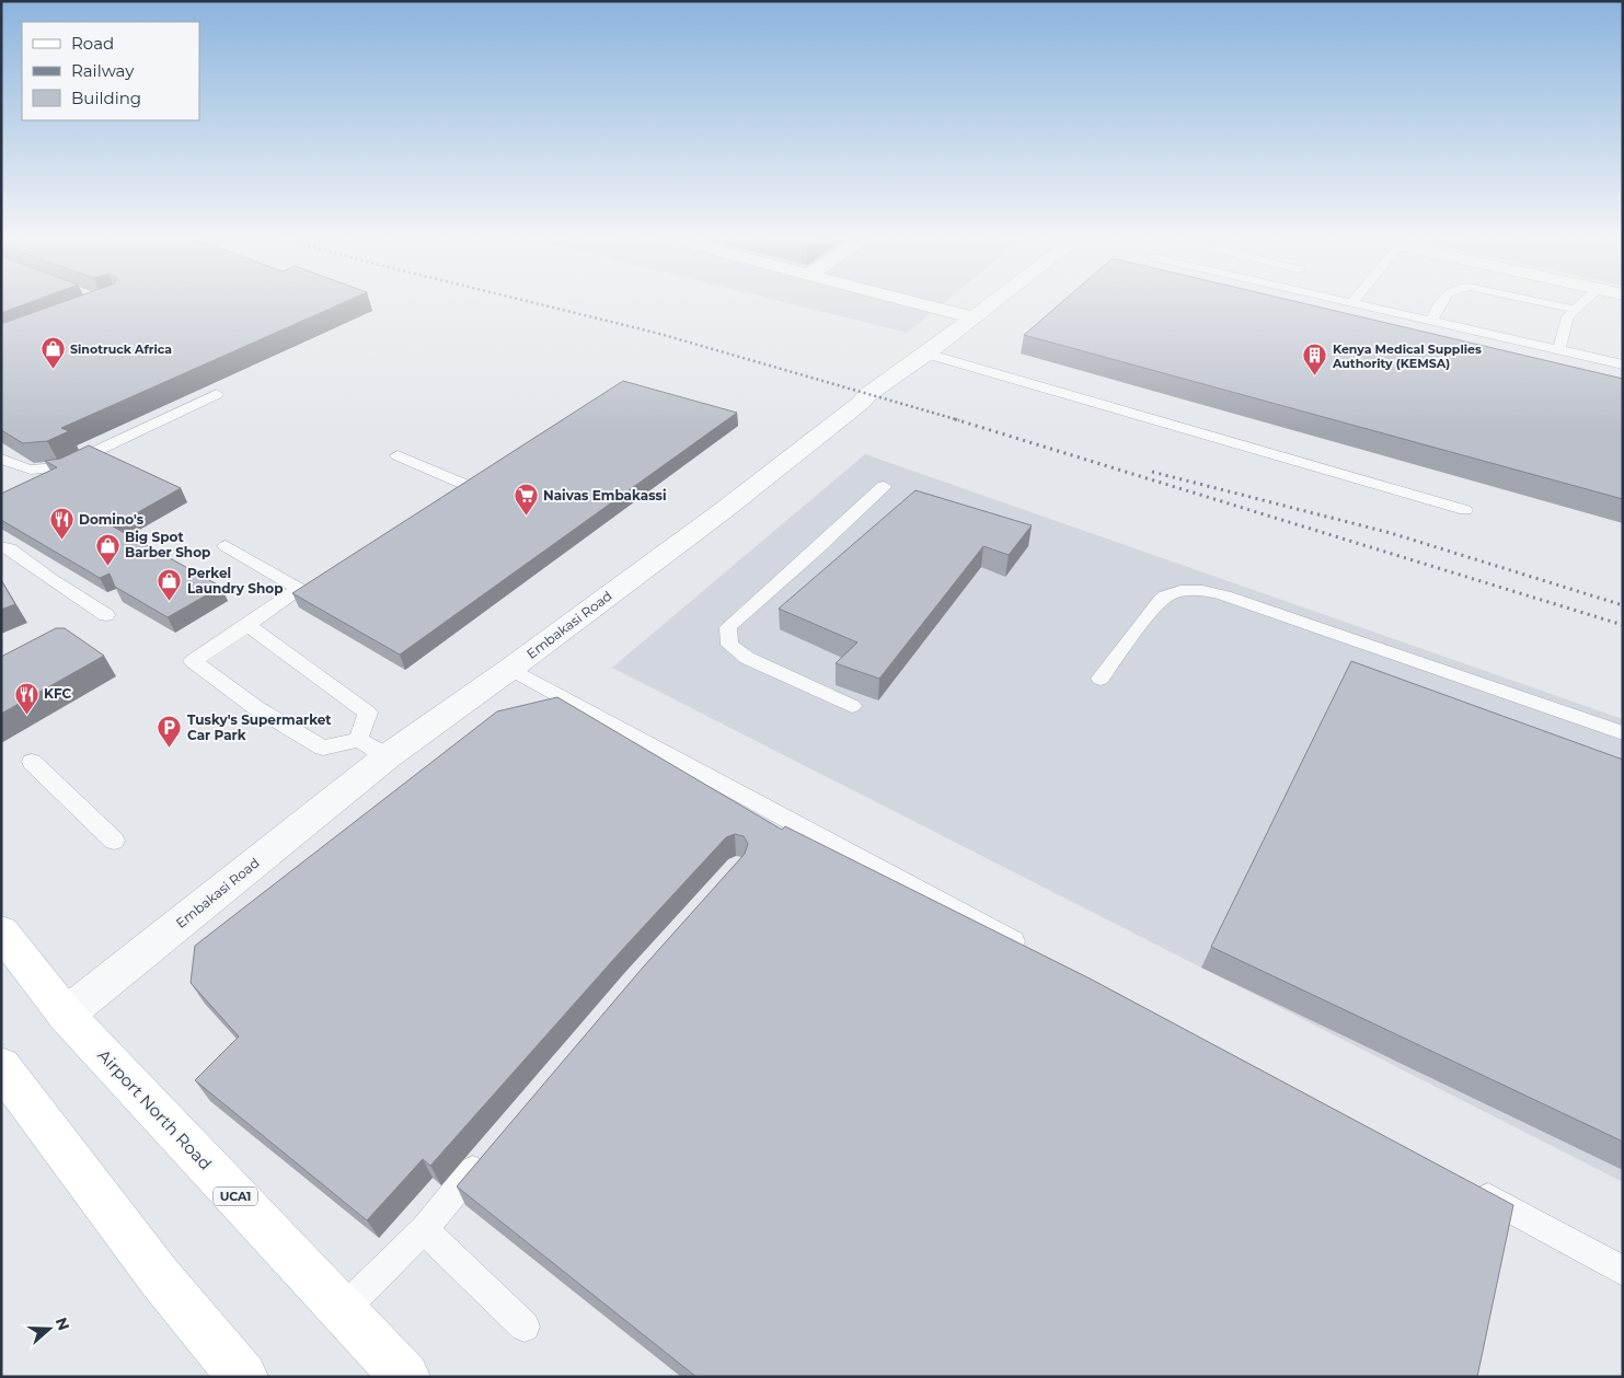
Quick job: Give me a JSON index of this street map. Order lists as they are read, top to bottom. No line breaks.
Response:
{"streets":{"main road":["Airport North Road","UCA1"],"street":["Embakasi Road"]},"crossings":[["Embakasi Road","Airport North Road"]],"places":{"shop":["Sinotruck Africa","Big Spot Barber Shop","Perkel Laundry Shop"],"building":["Kenya Medical Supplies Authority (KEMSA)"],"supermarket":["Naivas Embakassi"],"restaurant":["Domino's","KFC"],"parking":["Tusky's Supermarket Car Park"]},"legend":["Road","Railway","Building"],"north":"right"}
